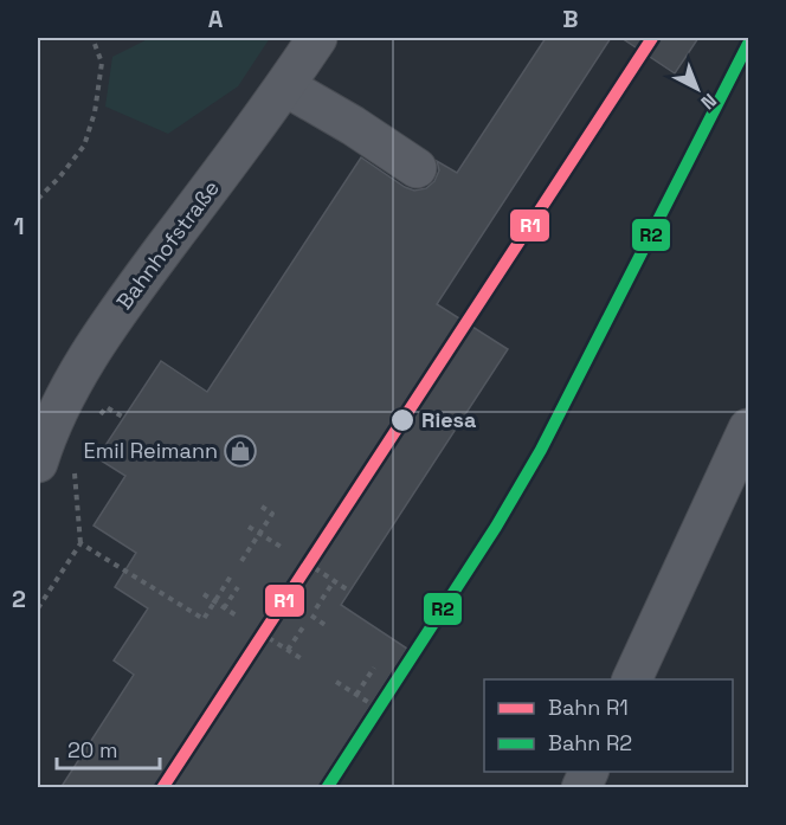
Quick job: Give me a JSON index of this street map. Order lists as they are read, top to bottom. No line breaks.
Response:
{"streets":{"street":["Bahnhofstraße"]},"places":{"other":["Riesa"],"shop":["Emil Reimann"]},"lines":["rail line R1","rail line R2"],"legend":["Bahn R1","Bahn R2"],"scale_bar":"20 m","north":"bottom right","grid":{"columns":["A","B"],"rows":["1","2"]}}
